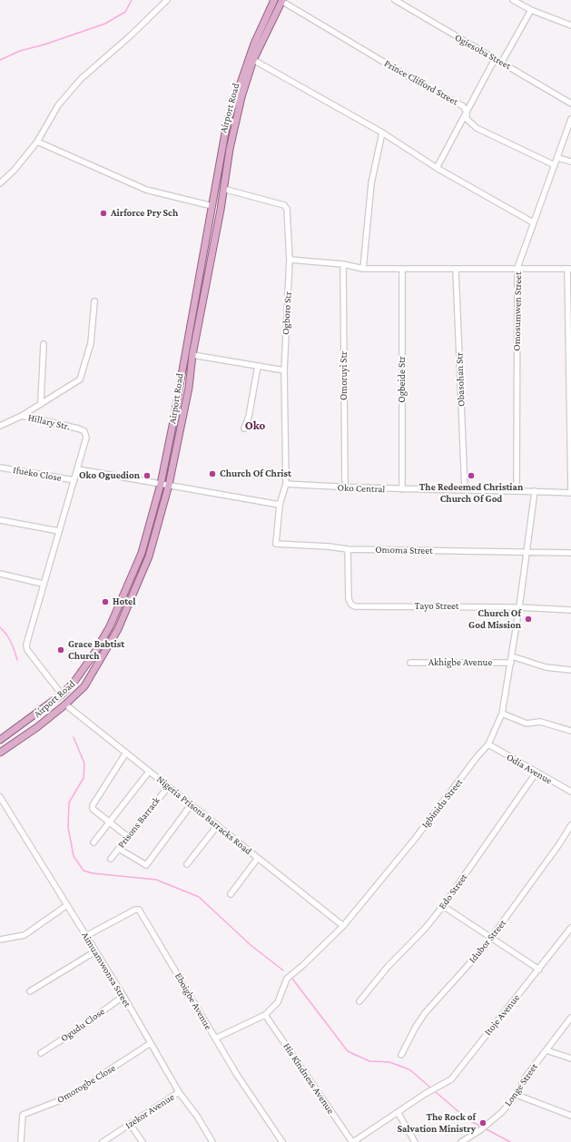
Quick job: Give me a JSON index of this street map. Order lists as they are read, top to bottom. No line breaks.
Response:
{"streets":{"main road":["Airport Road"],"street":["Ogiesoba Street","Prince Clifford Street","Omosumwen Street","Ogboro Str","Omoruyi Str","Ogbeide Str","Obasohan Str","Hillary Str.","Ifueko Close","Oko Central","Omoma Street","Tayo Street","Akhigbe Avenue","Odia Avenue","Igbinidu Street","Nigeria Prisons Barracks Road","Prisons Barrack","Edo Street","Idubor Street","Aimuamwonsa Street","Eboigbe Avenue","Itoje Avenue","Ogudu Close","His Kindness Avenue","Omorogbe Close","Longe Street","Izekor Avenue"]},"crossings":[["Prince Clifford Street","Airport Road"],["Prince Clifford Street","Omosumwen Street"],["Airport Road","Ogboro Str"],["Airport Road","Nigeria Prisons Barracks Road"],["Omosumwen Street","Oko Central"],["Ogboro Str","Oko Central"],["Omoruyi Str","Oko Central"],["Ogbeide Str","Oko Central"],["Obasohan Str","Oko Central"],["Oko Central","Igbinidu Street"],["Omoma Street","Tayo Street"],["Omoma Street","Igbinidu Street"],["Tayo Street","Igbinidu Street"],["Akhigbe Avenue","Igbinidu Street"],["Odia Avenue","Igbinidu Street"],["Odia Avenue","Edo Street"],["Igbinidu Street","Nigeria Prisons Barracks Road"],["Igbinidu Street","Eboigbe Avenue"],["Igbinidu Street","His Kindness Avenue"],["Nigeria Prisons Barracks Road","Prisons Barrack"],["Aimuamwonsa Street","Eboigbe Avenue"],["Aimuamwonsa Street","Ogudu Close"],["Aimuamwonsa Street","Omorogbe Close"],["Aimuamwonsa Street","Izekor Avenue"],["Itoje Avenue","His Kindness Avenue"]],"districts":["Oko"],"places":["Airforce Pry Sch","Church Of Christ","Oko Oguedion","The Redeemed Christian Church Of God","Hotel","Church Of God Mission","Grace Babtist Church","The Rock of Salvation Ministry"]}
